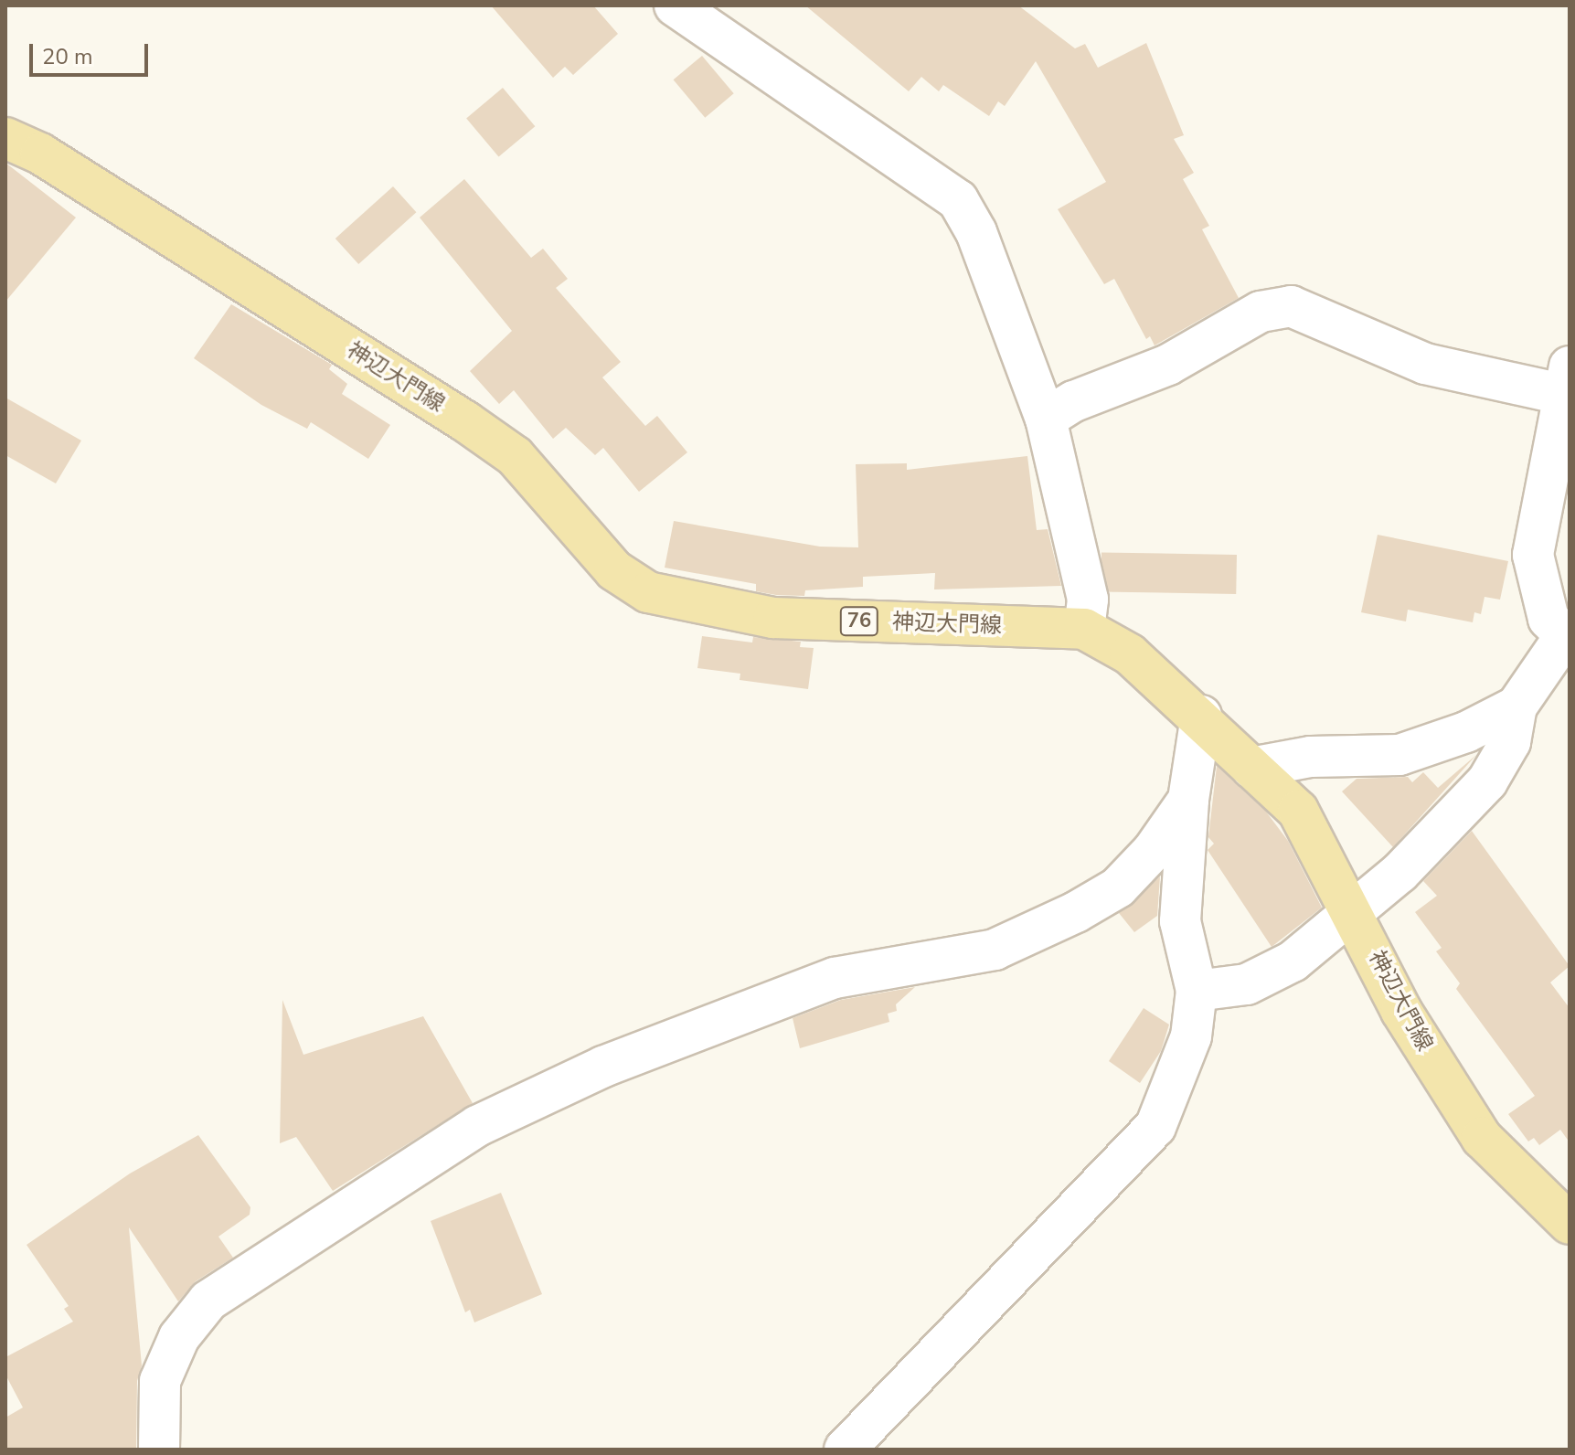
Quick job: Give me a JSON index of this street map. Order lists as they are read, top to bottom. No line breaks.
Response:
{"streets":{"main road":["神辺大門線","76"]},"scale_bar":"20 m"}
